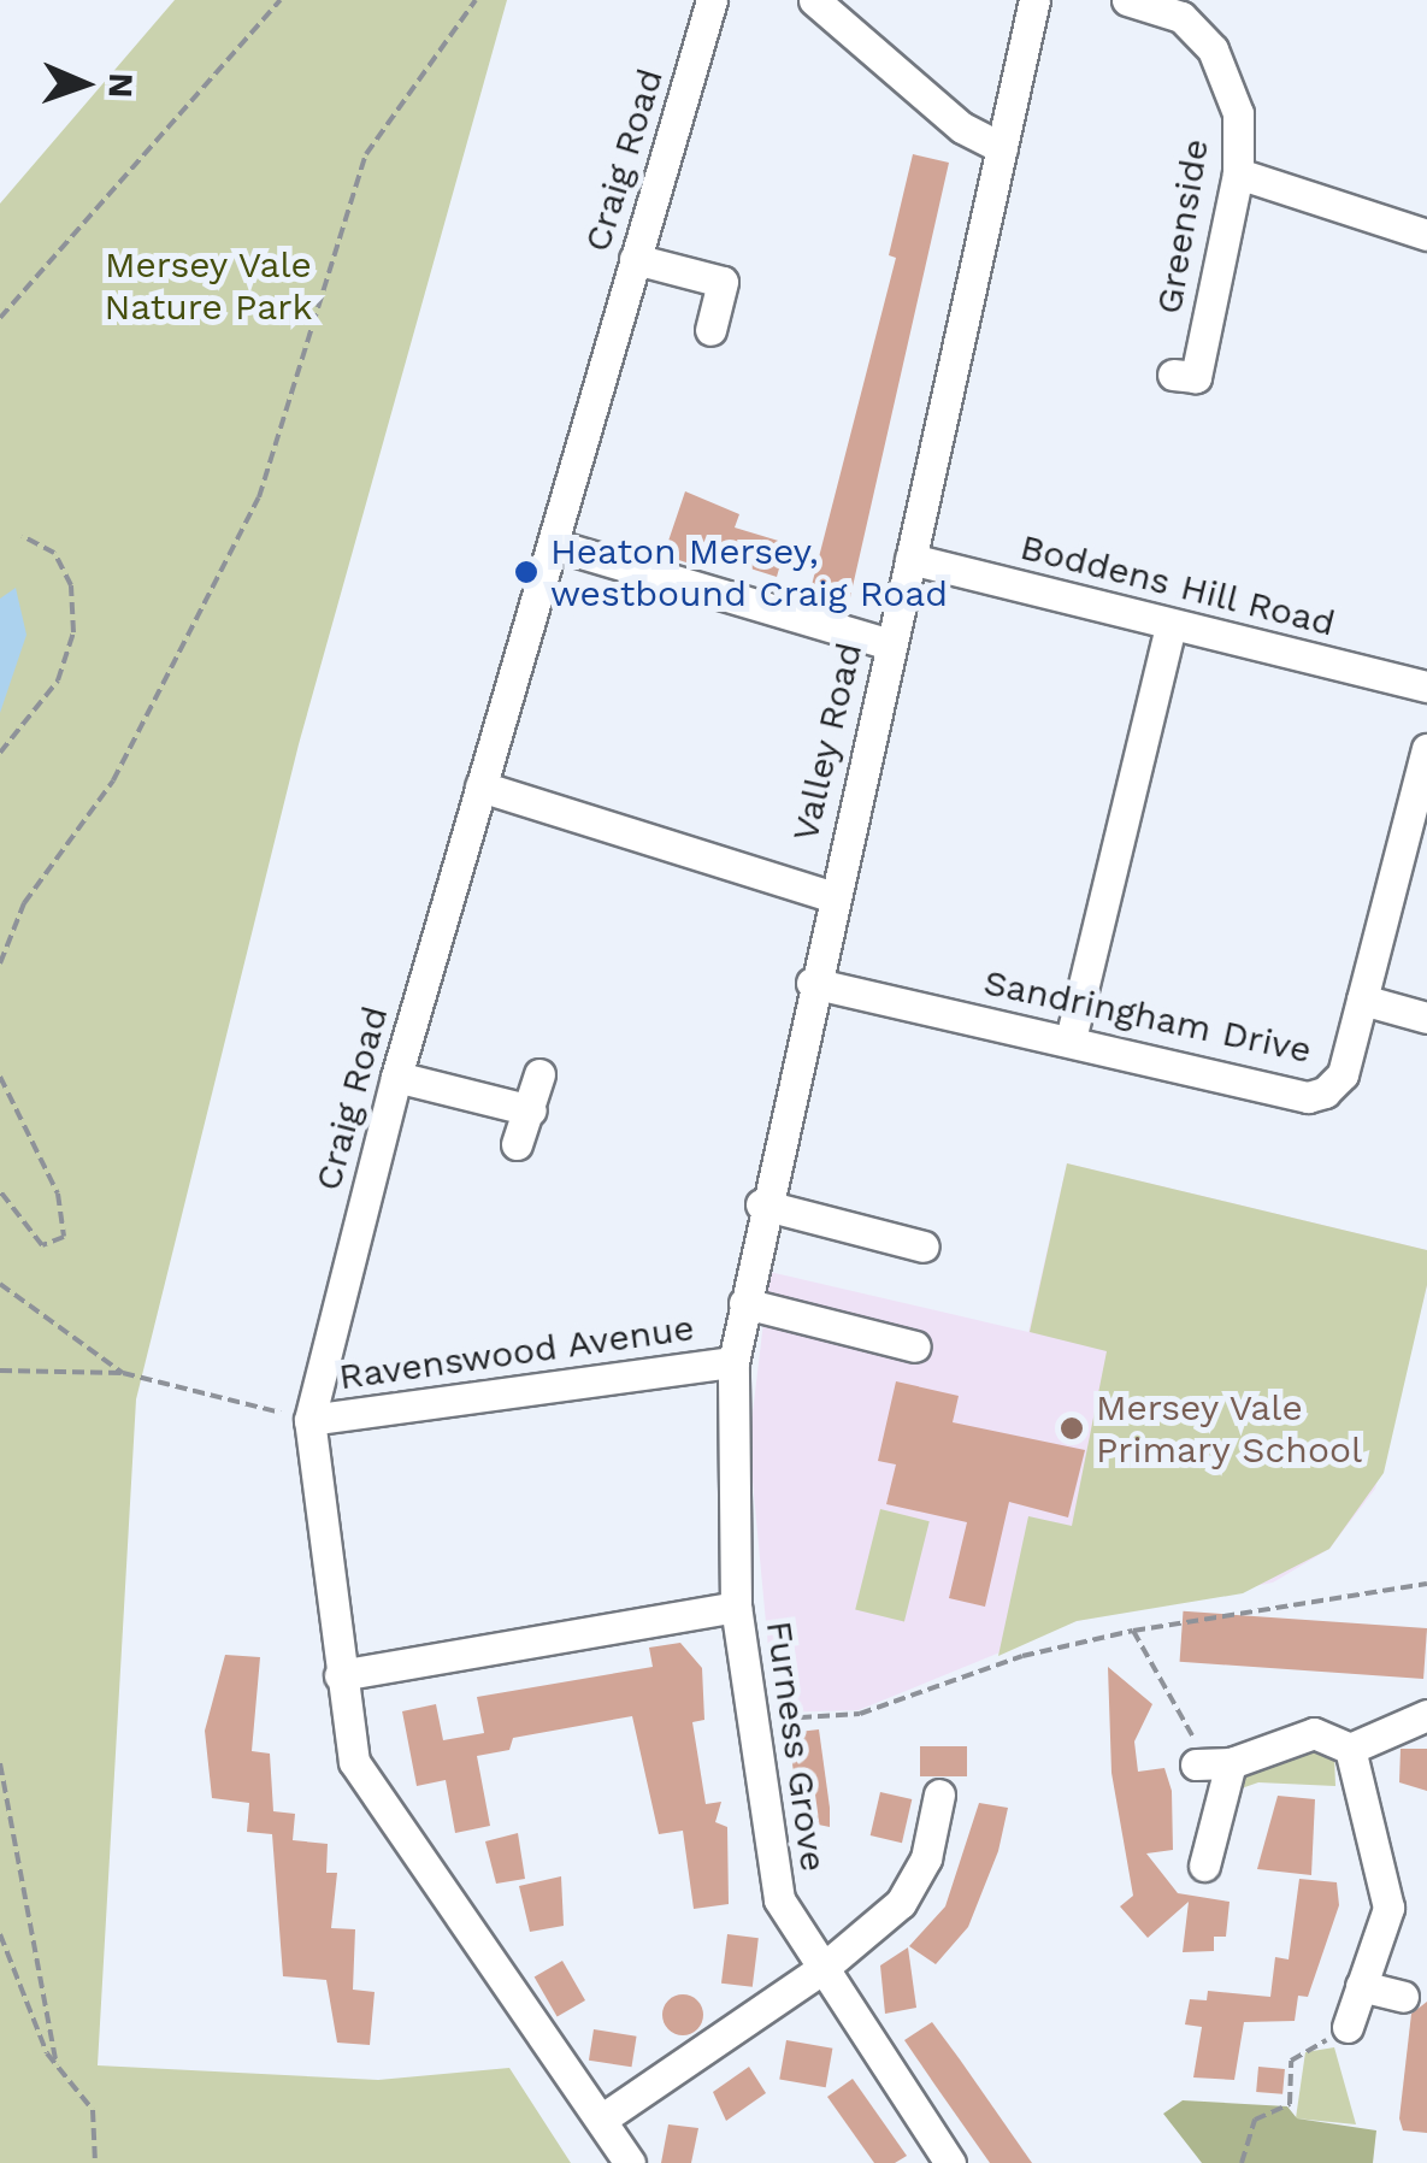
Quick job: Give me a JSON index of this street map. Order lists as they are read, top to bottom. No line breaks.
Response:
{"streets":{"street":["Craig Road","Greenside","Boddens Hill Road","Valley Road","Sandringham Drive","Ravenswood Avenue","Furness Grove"]},"crossings":[["Craig Road","Ravenswood Avenue"],["Boddens Hill Road","Valley Road"],["Valley Road","Sandringham Drive"],["Valley Road","Ravenswood Avenue"],["Valley Road","Furness Grove"],["Ravenswood Avenue","Furness Grove"]],"parks":["Mersey Vale Nature Park"],"places":["Heaton Mersey, westbound Craig Road","Mersey Vale Primary School"],"north":"right"}
